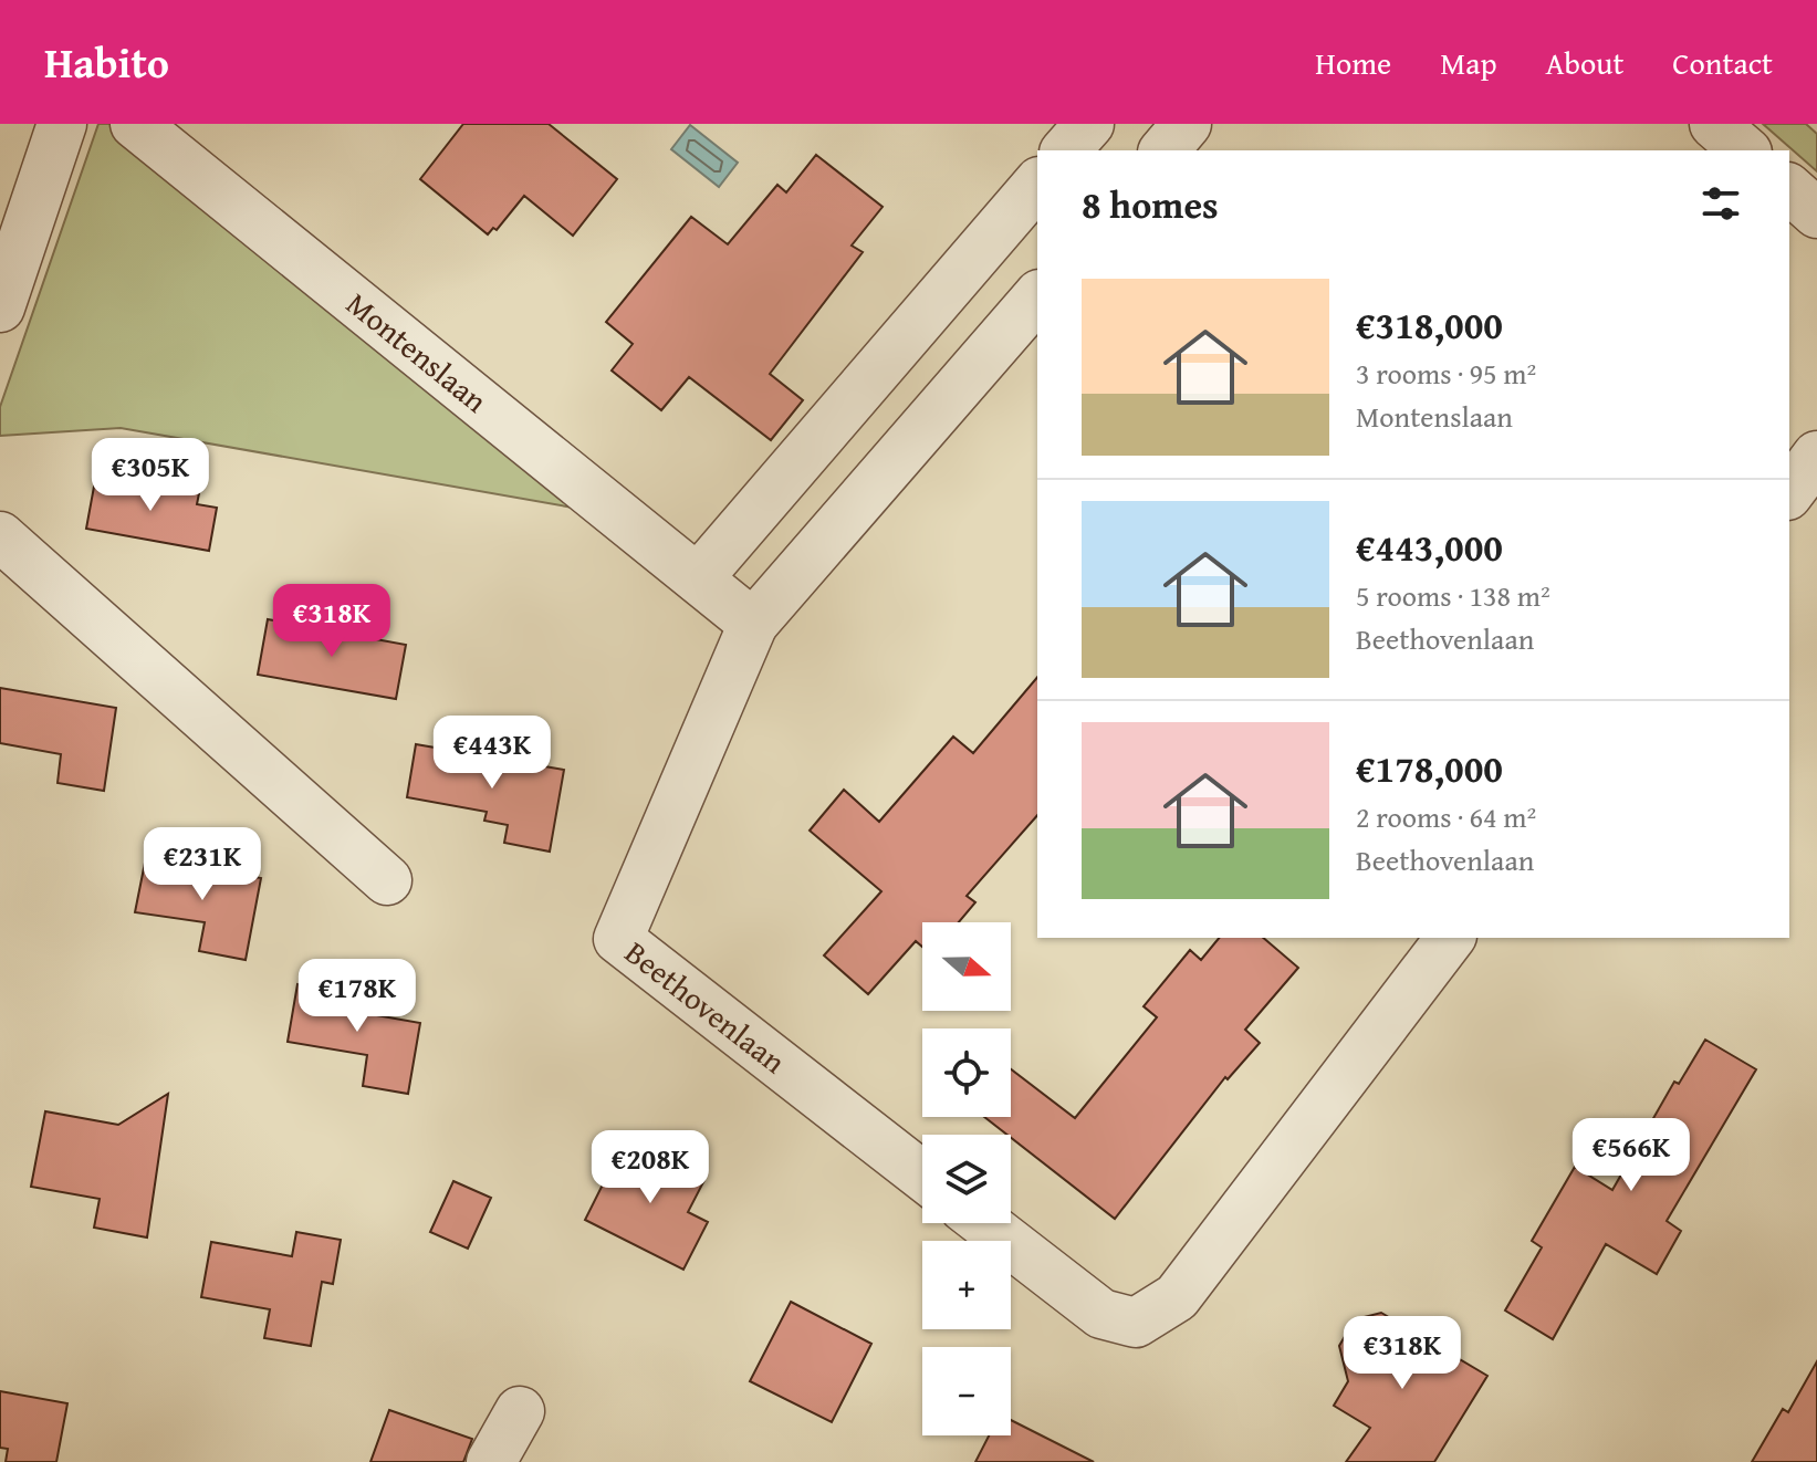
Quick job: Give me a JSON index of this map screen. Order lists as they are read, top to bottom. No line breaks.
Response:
{"streets":{"street":["Montenslaan","Beethovenlaan"]},"crossings":[["Montenslaan","Beethovenlaan"]],"north":"right","page":{"header":"Habito","nav":["Home","Map","About","Contact"],"heading":"8 homes","list":[{"name":"€318,000","note":"3 rooms · 95 m² · Montenslaan"},{"name":"€443,000","note":"5 rooms · 138 m² · Beethovenlaan"},{"name":"€178,000","note":"2 rooms · 64 m² · Beethovenlaan"}],"price":["€305K","€318K","€443K","€231K","€178K","€566K","€208K","€318K"],"map_buttons":["+","−"]}}
